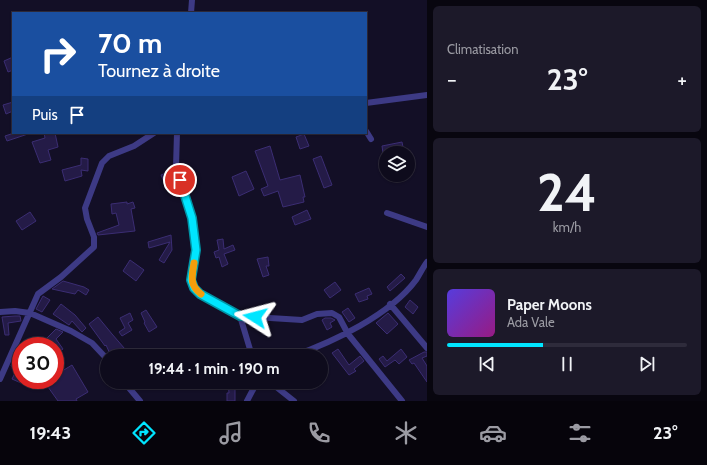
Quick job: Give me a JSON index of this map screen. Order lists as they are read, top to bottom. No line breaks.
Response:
{"page":{"tile":["Climatisation",["24","km/h"]],"turn":["70 m","Tournez à droite"],"heat":["−","23°","+"],"then":"Puis","song":["Paper Moons","Ada Vale"],"limit":"30","trip":"19:44 · 1 min · 190 m","tabs":["19:43","23°"]}}
